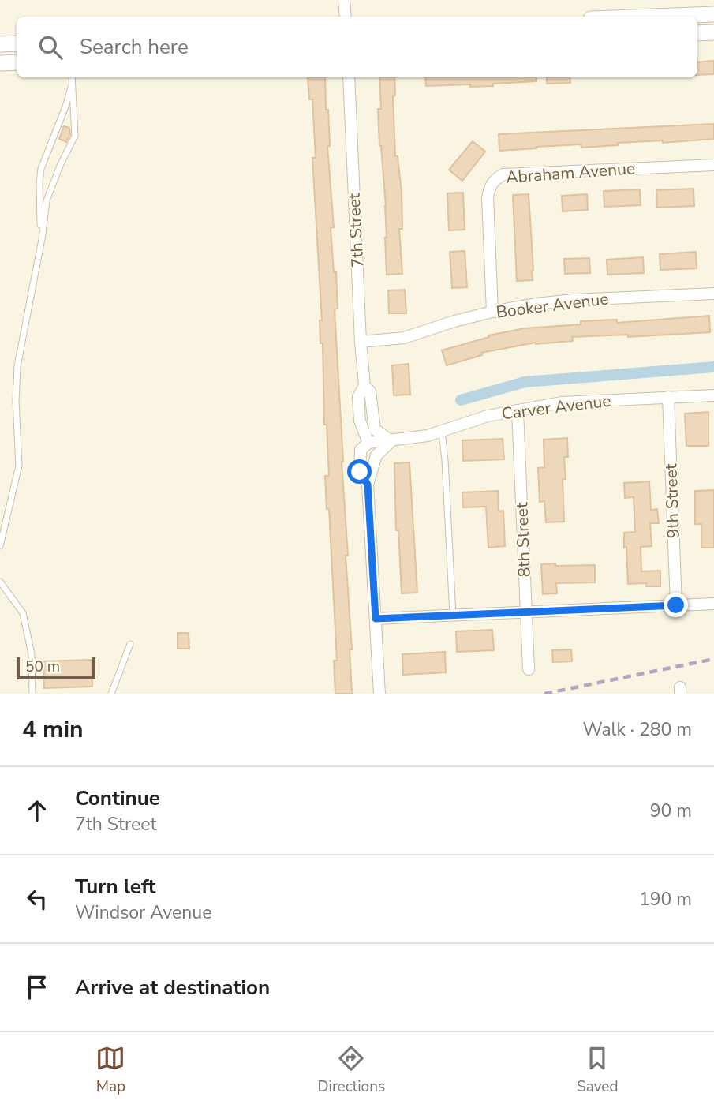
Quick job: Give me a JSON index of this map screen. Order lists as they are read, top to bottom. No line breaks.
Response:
{"streets":{"street":["Abraham Avenue","7th Street","Booker Avenue","Carver Avenue","9th Street","8th Street"]},"crossings":[["Abraham Avenue","Booker Avenue"],["7th Street","Booker Avenue"],["7th Street","Carver Avenue"],["Carver Avenue","9th Street"],["Carver Avenue","8th Street"]],"scale_bar":"50 m","page":{"search":"Search here","scale":"50 m","heading":["4 min","Walk · 280 m"],"list":[["Continue","7th Street","90 m"],["Turn left","Windsor Avenue","190 m"],"Arrive at destination"],"nav":["Map","Directions","Saved"]}}
